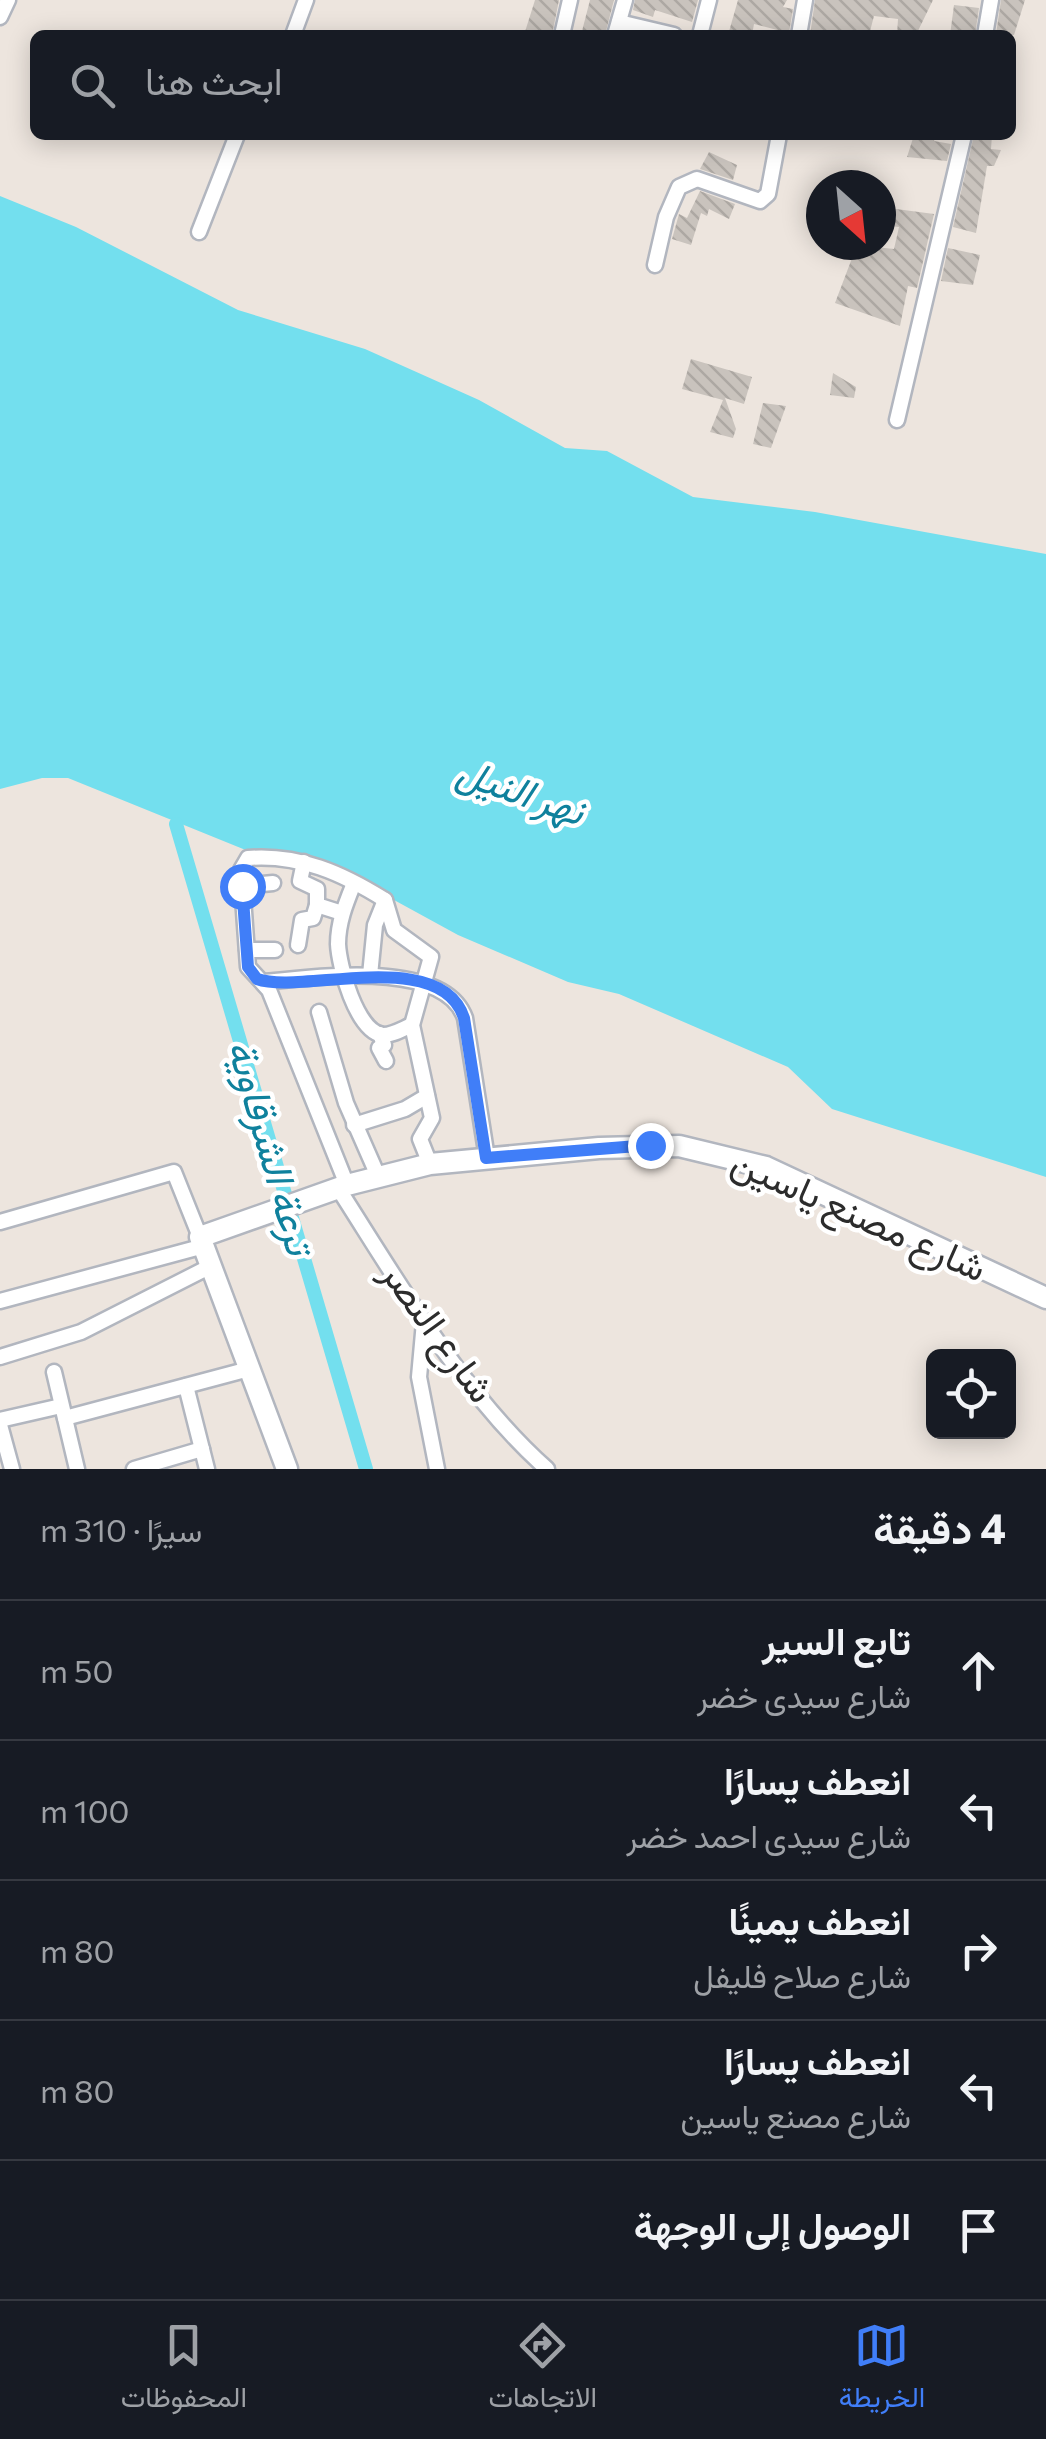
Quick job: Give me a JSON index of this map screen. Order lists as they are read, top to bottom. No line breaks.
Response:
{"streets":{"main road":["شارع مصنع ياسين"],"street":["شارع النصر"]},"crossings":[["شارع مصنع ياسين","شارع النصر"]],"water":["نهر النيل","ترعة الشرقاوية"],"north":"bottom right","page":{"search":"ابحث هنا","heading":["4 دقيقة","سيرًا · 310 m"],"list":[["تابع السير","شارع سيدى خضر","50 m"],["انعطف يسارًا","شارع سيدى احمد خضر","100 m"],["انعطف يمينًا","شارع صلاح فليفل","80 m"],["انعطف يسارًا","شارع مصنع ياسين","80 m"],"الوصول إلى الوجهة"],"nav":["الخريطة","الاتجاهات","المحفوظات"]}}
